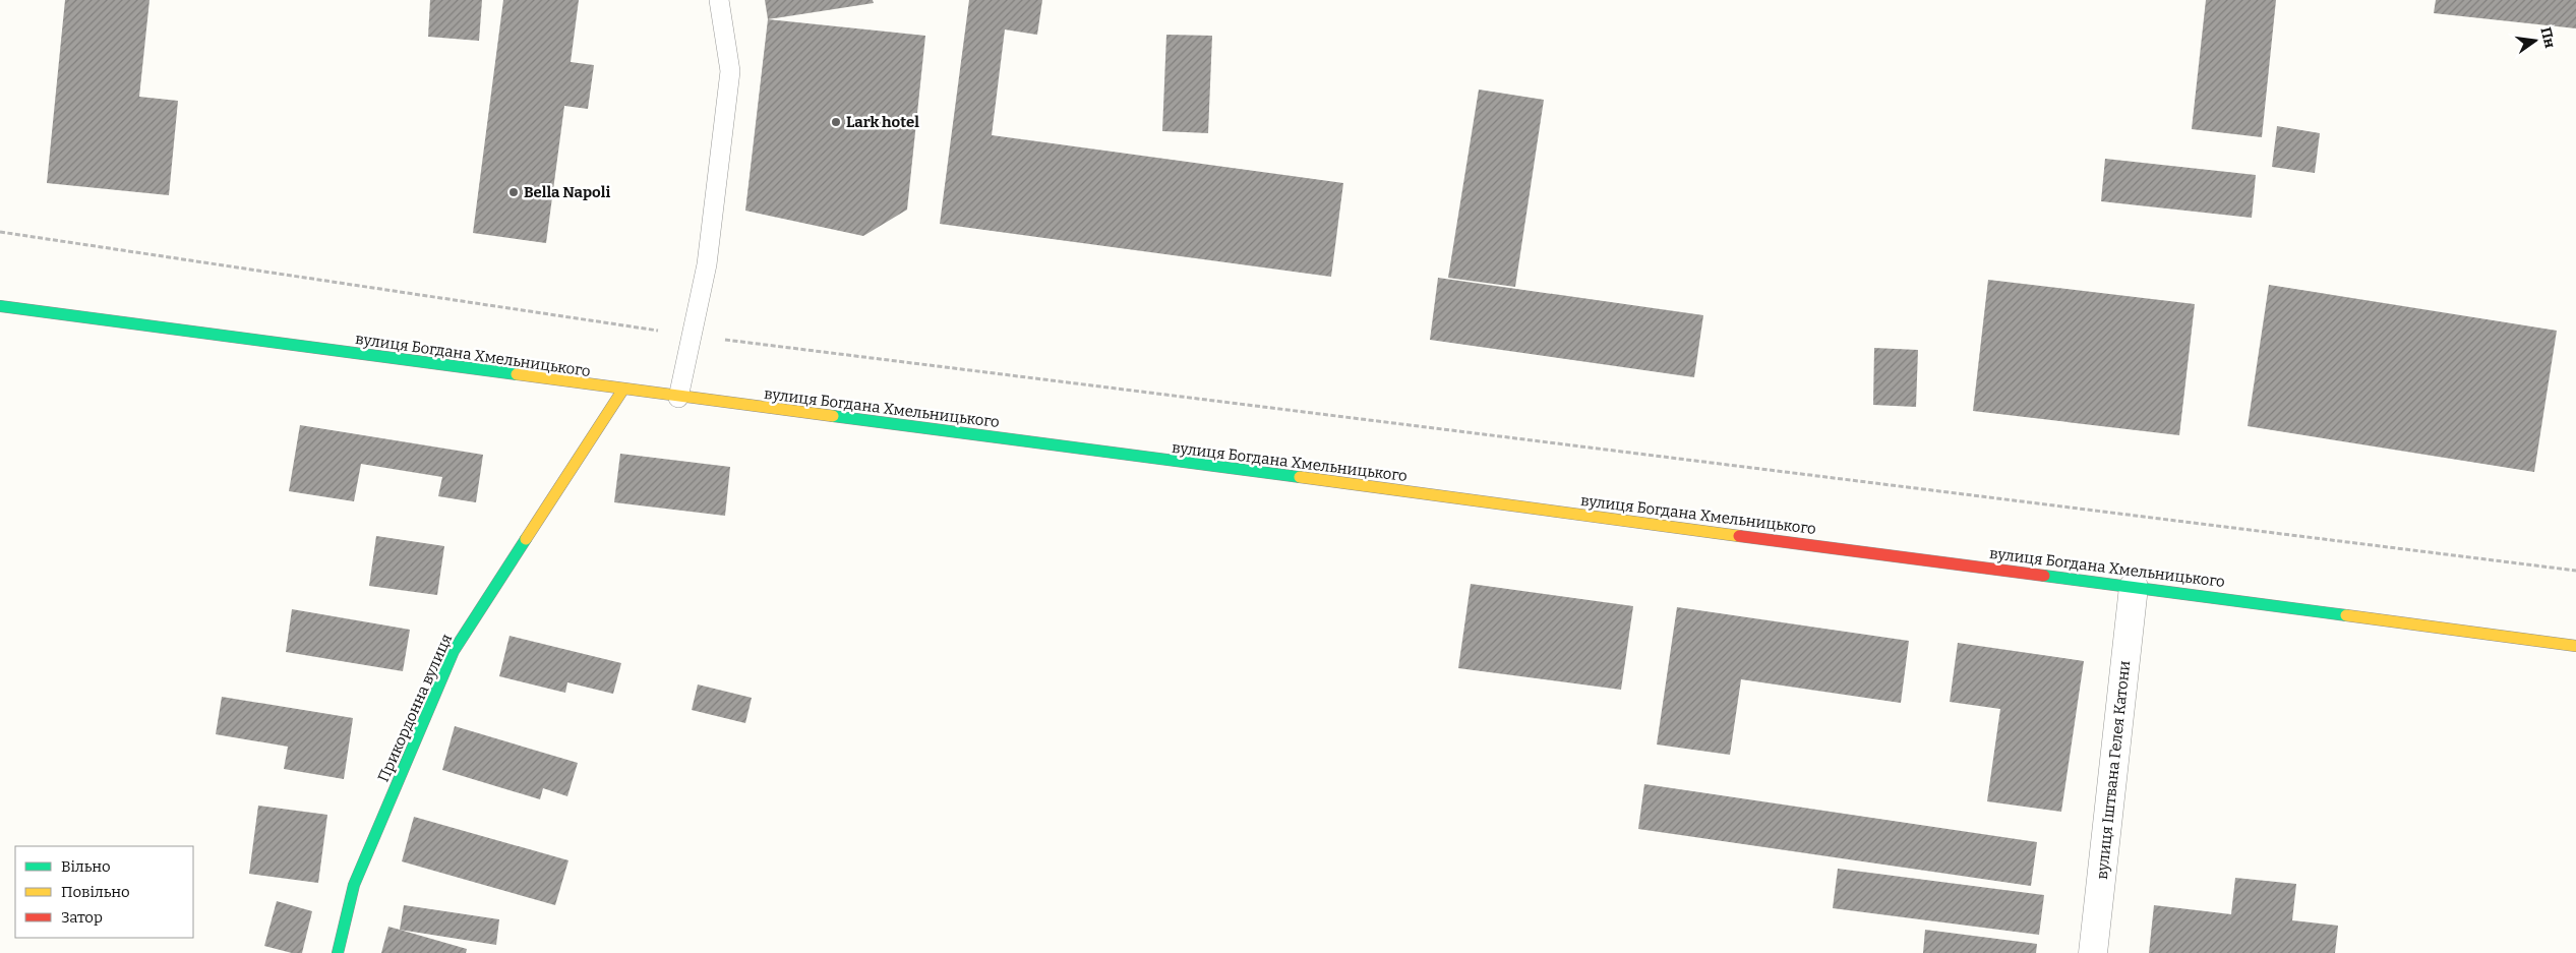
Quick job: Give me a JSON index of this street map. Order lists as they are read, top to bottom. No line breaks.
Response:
{"streets":{"main road":["вулиця Богдана Хмельницького","Прикордонна вулиця"],"street":["вулиця Іштвана Гелея Катони"]},"crossings":[["вулиця Богдана Хмельницького","Прикордонна вулиця"],["вулиця Богдана Хмельницького","вулиця Іштвана Гелея Катони"]],"places":["Lark hotel","Bella Napoli"],"legend":["Вільно","Повільно","Затор"],"north":"right"}
